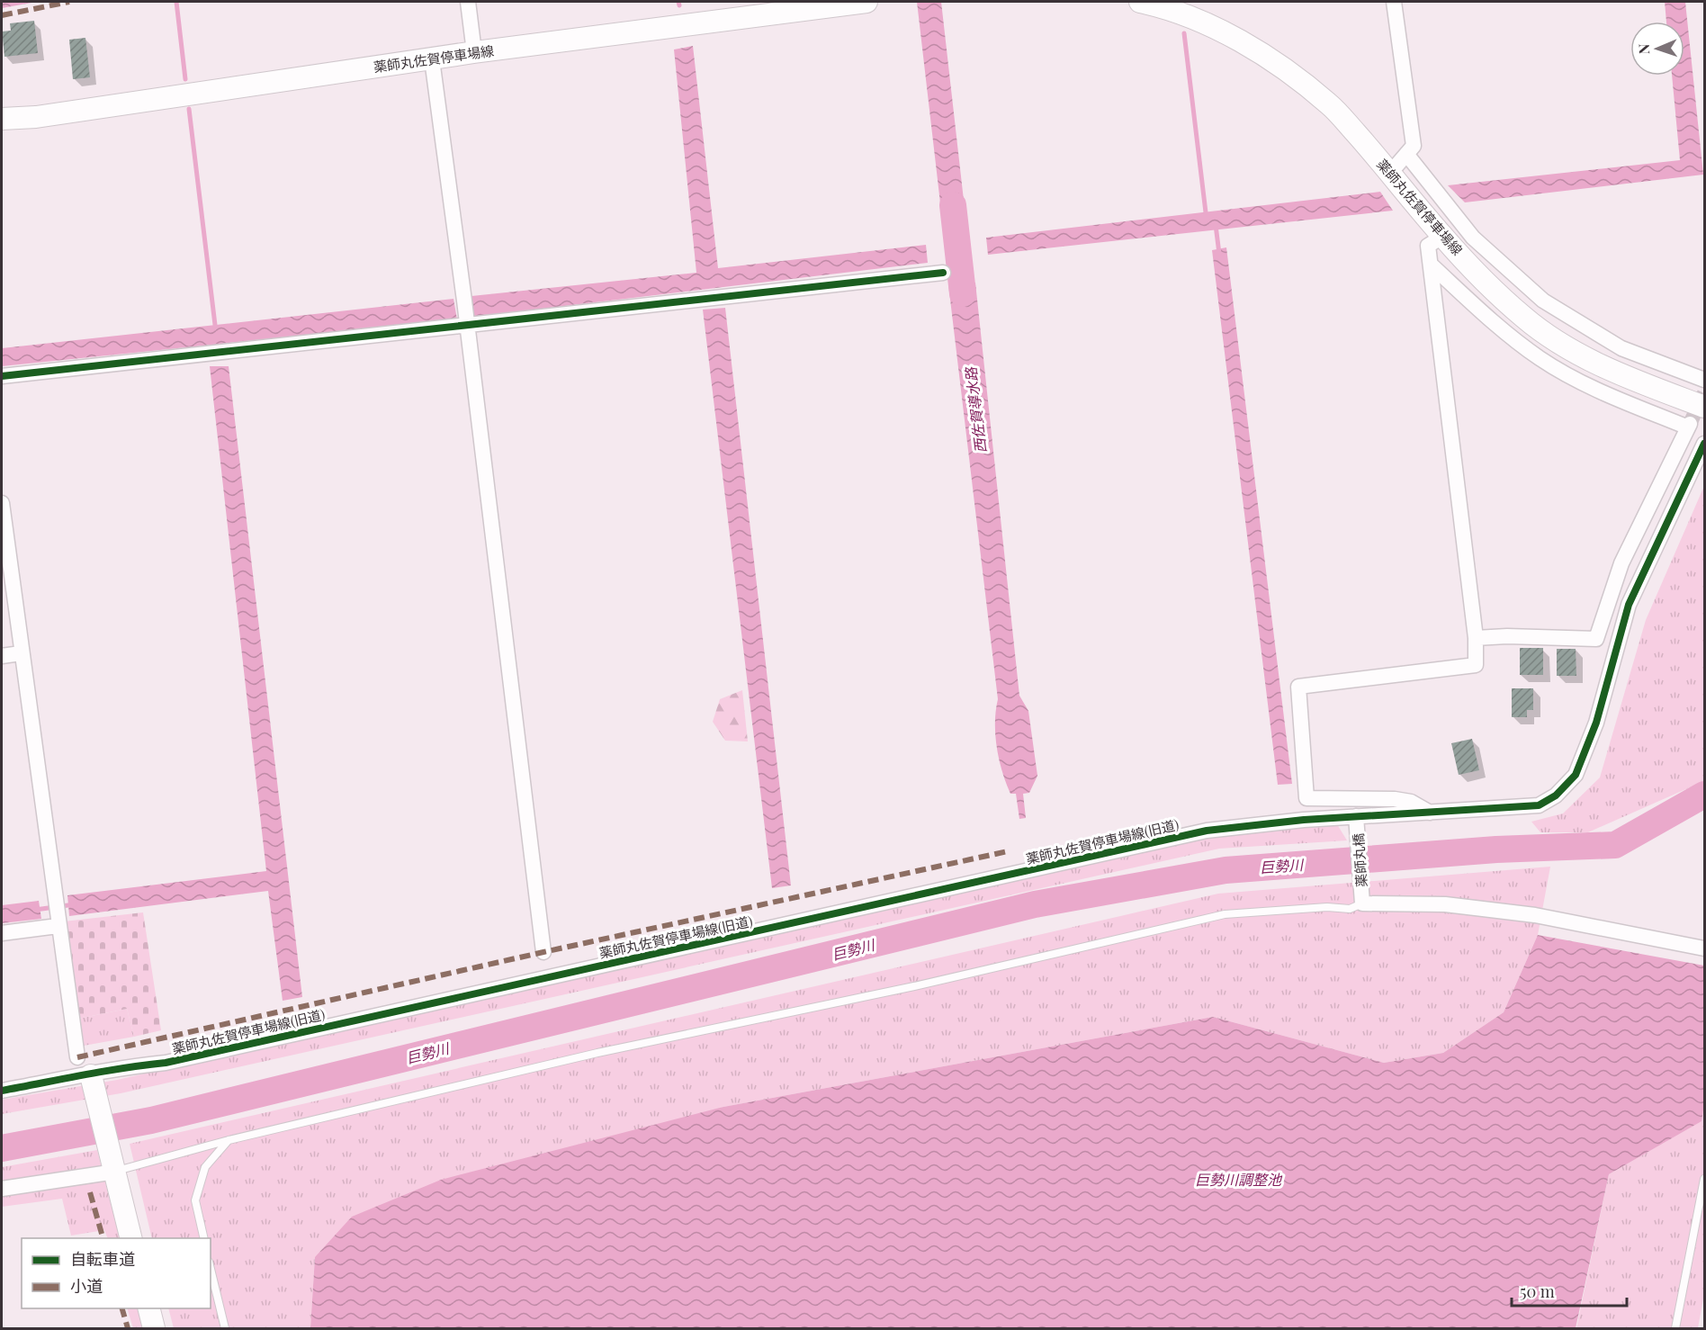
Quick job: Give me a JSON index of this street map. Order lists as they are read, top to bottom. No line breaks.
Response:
{"streets":{"main road":["薬師丸佐賀停車場線"],"street":["薬師丸佐賀停車場線(旧道)","薬師丸橋"]},"crossings":[["薬師丸佐賀停車場線(旧道)","薬師丸橋"]],"water":["西佐賀導水路","巨勢川","巨勢川調整池"],"legend":["自転車道","小道"],"scale_bar":"50 m","north":"left"}
